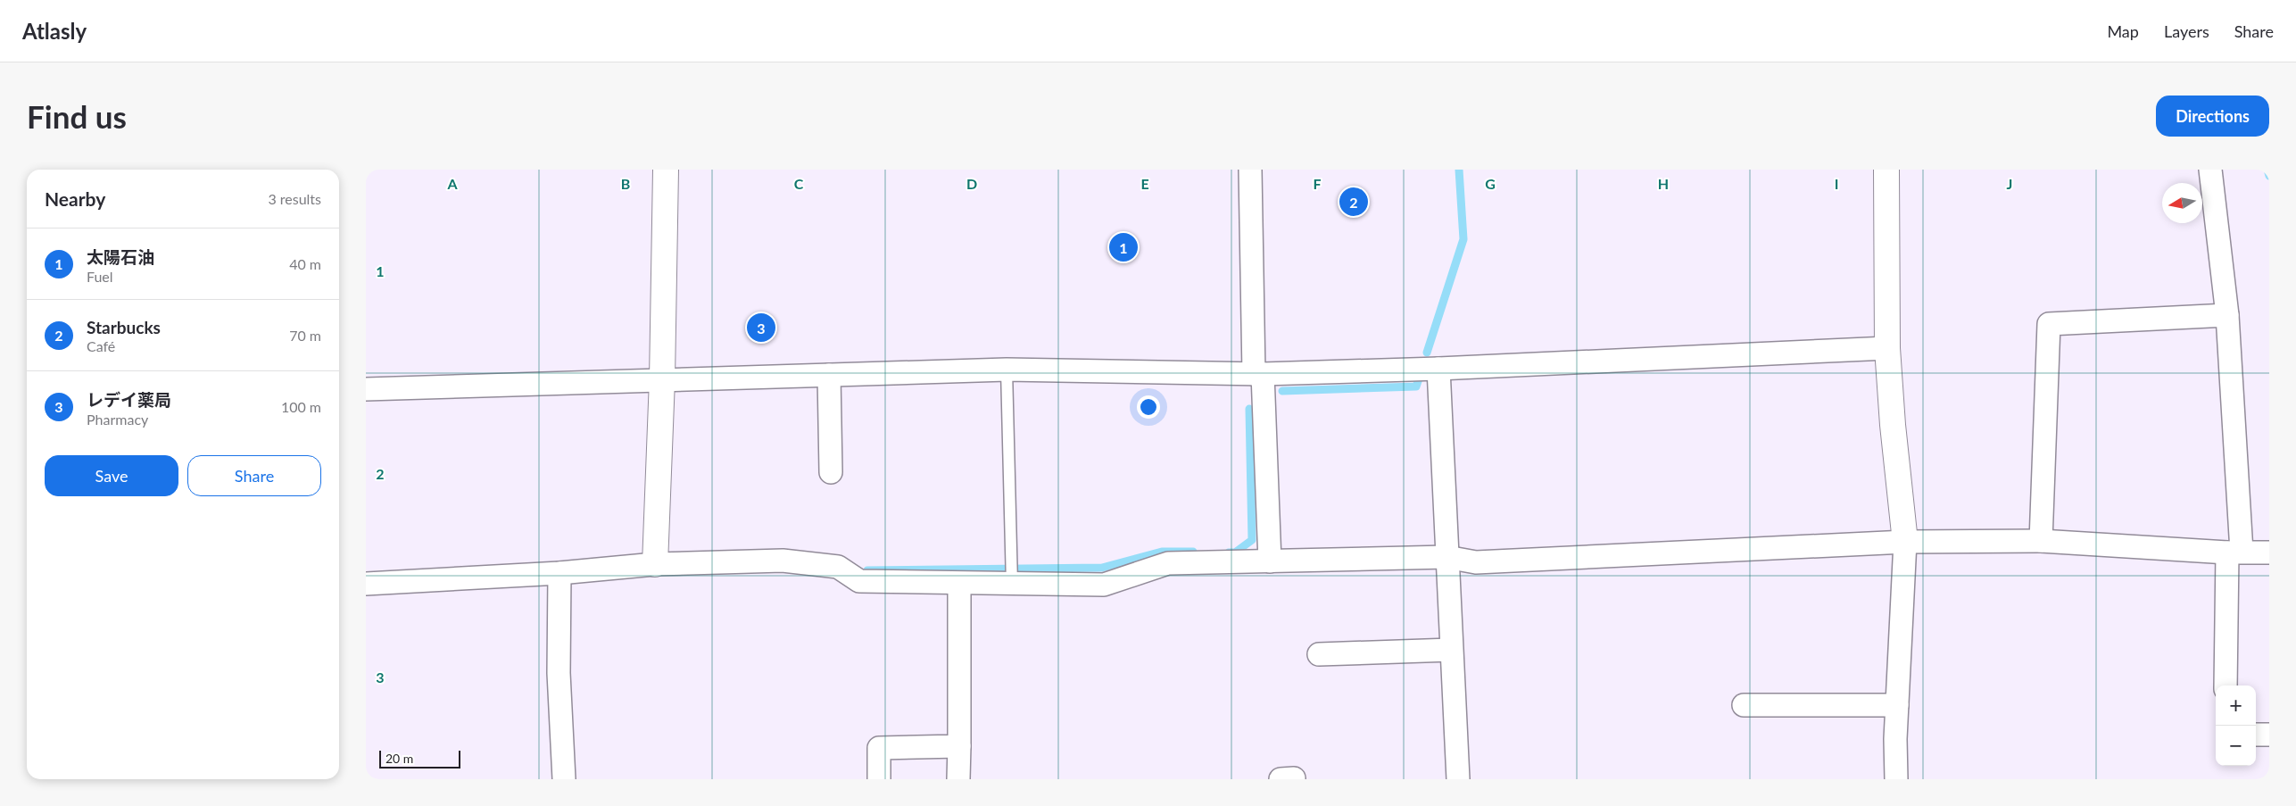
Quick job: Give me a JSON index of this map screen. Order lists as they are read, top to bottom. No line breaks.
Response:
{"scale_bar":"20 m","north":"left","page":{"header":"Atlasly","nav":["Map","Layers","Share"],"buttons":["Directions",["Save","Share"]],"title":"Find us","heading":["Nearby","3 results"],"pins":["2","1","3"],"list":[{"mark":"1","name":"太陽石油","note":"Fuel","value":"40 m"},{"mark":"2","name":"Starbucks","note":"Café","value":"70 m"},{"mark":"3","name":"レデイ薬局","note":"Pharmacy","value":"100 m"}],"map_buttons":["+","−"],"scale":"20 m"},"grid":{"columns":["A","B","C","D","E","F","G","H","I","J"],"rows":["1","2","3"]}}
